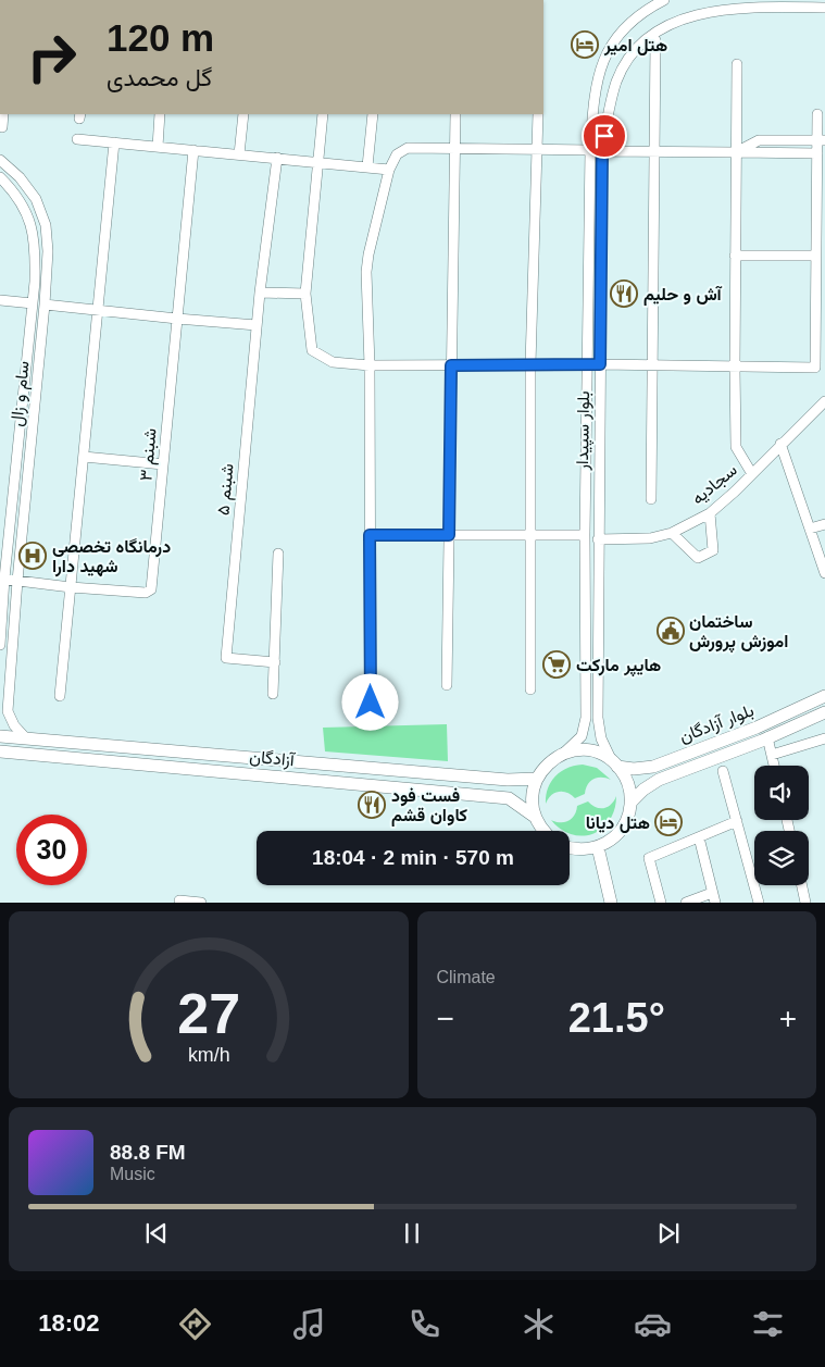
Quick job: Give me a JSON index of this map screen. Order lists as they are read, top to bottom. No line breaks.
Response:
{"streets":{"main road":["بلوار آزادگان","آزادگان"],"street":["سام و زال","بلوار سپیدار","شبنم ۳","سجادیه","شبنم ۵"]},"crossings":[["سام و زال","آزادگان"],["بلوار سپیدار","سجادیه"],["بلوار سپیدار","بلوار آزادگان"]],"places":{"hotel":["هتل امیر","هتل دیانا"],"restaurant":["آش و حلیم","فست فود كاوان قشم"],"hospital":["درمانگاه تخصصى شهید دارا"],"public building":["ساختمان اموزش پرورش"],"supermarket":["هایپر مارکت"]},"page":{"turn":["120 m","گل محمدی"],"limit":"30","trip":"18:04 · 2 min · 570 m","tile":"Climate","heat":["−","21.5°","+"],"song":["88.8 FM","Music"],"tabs":"18:02","gauge":["27","km/h"]}}
